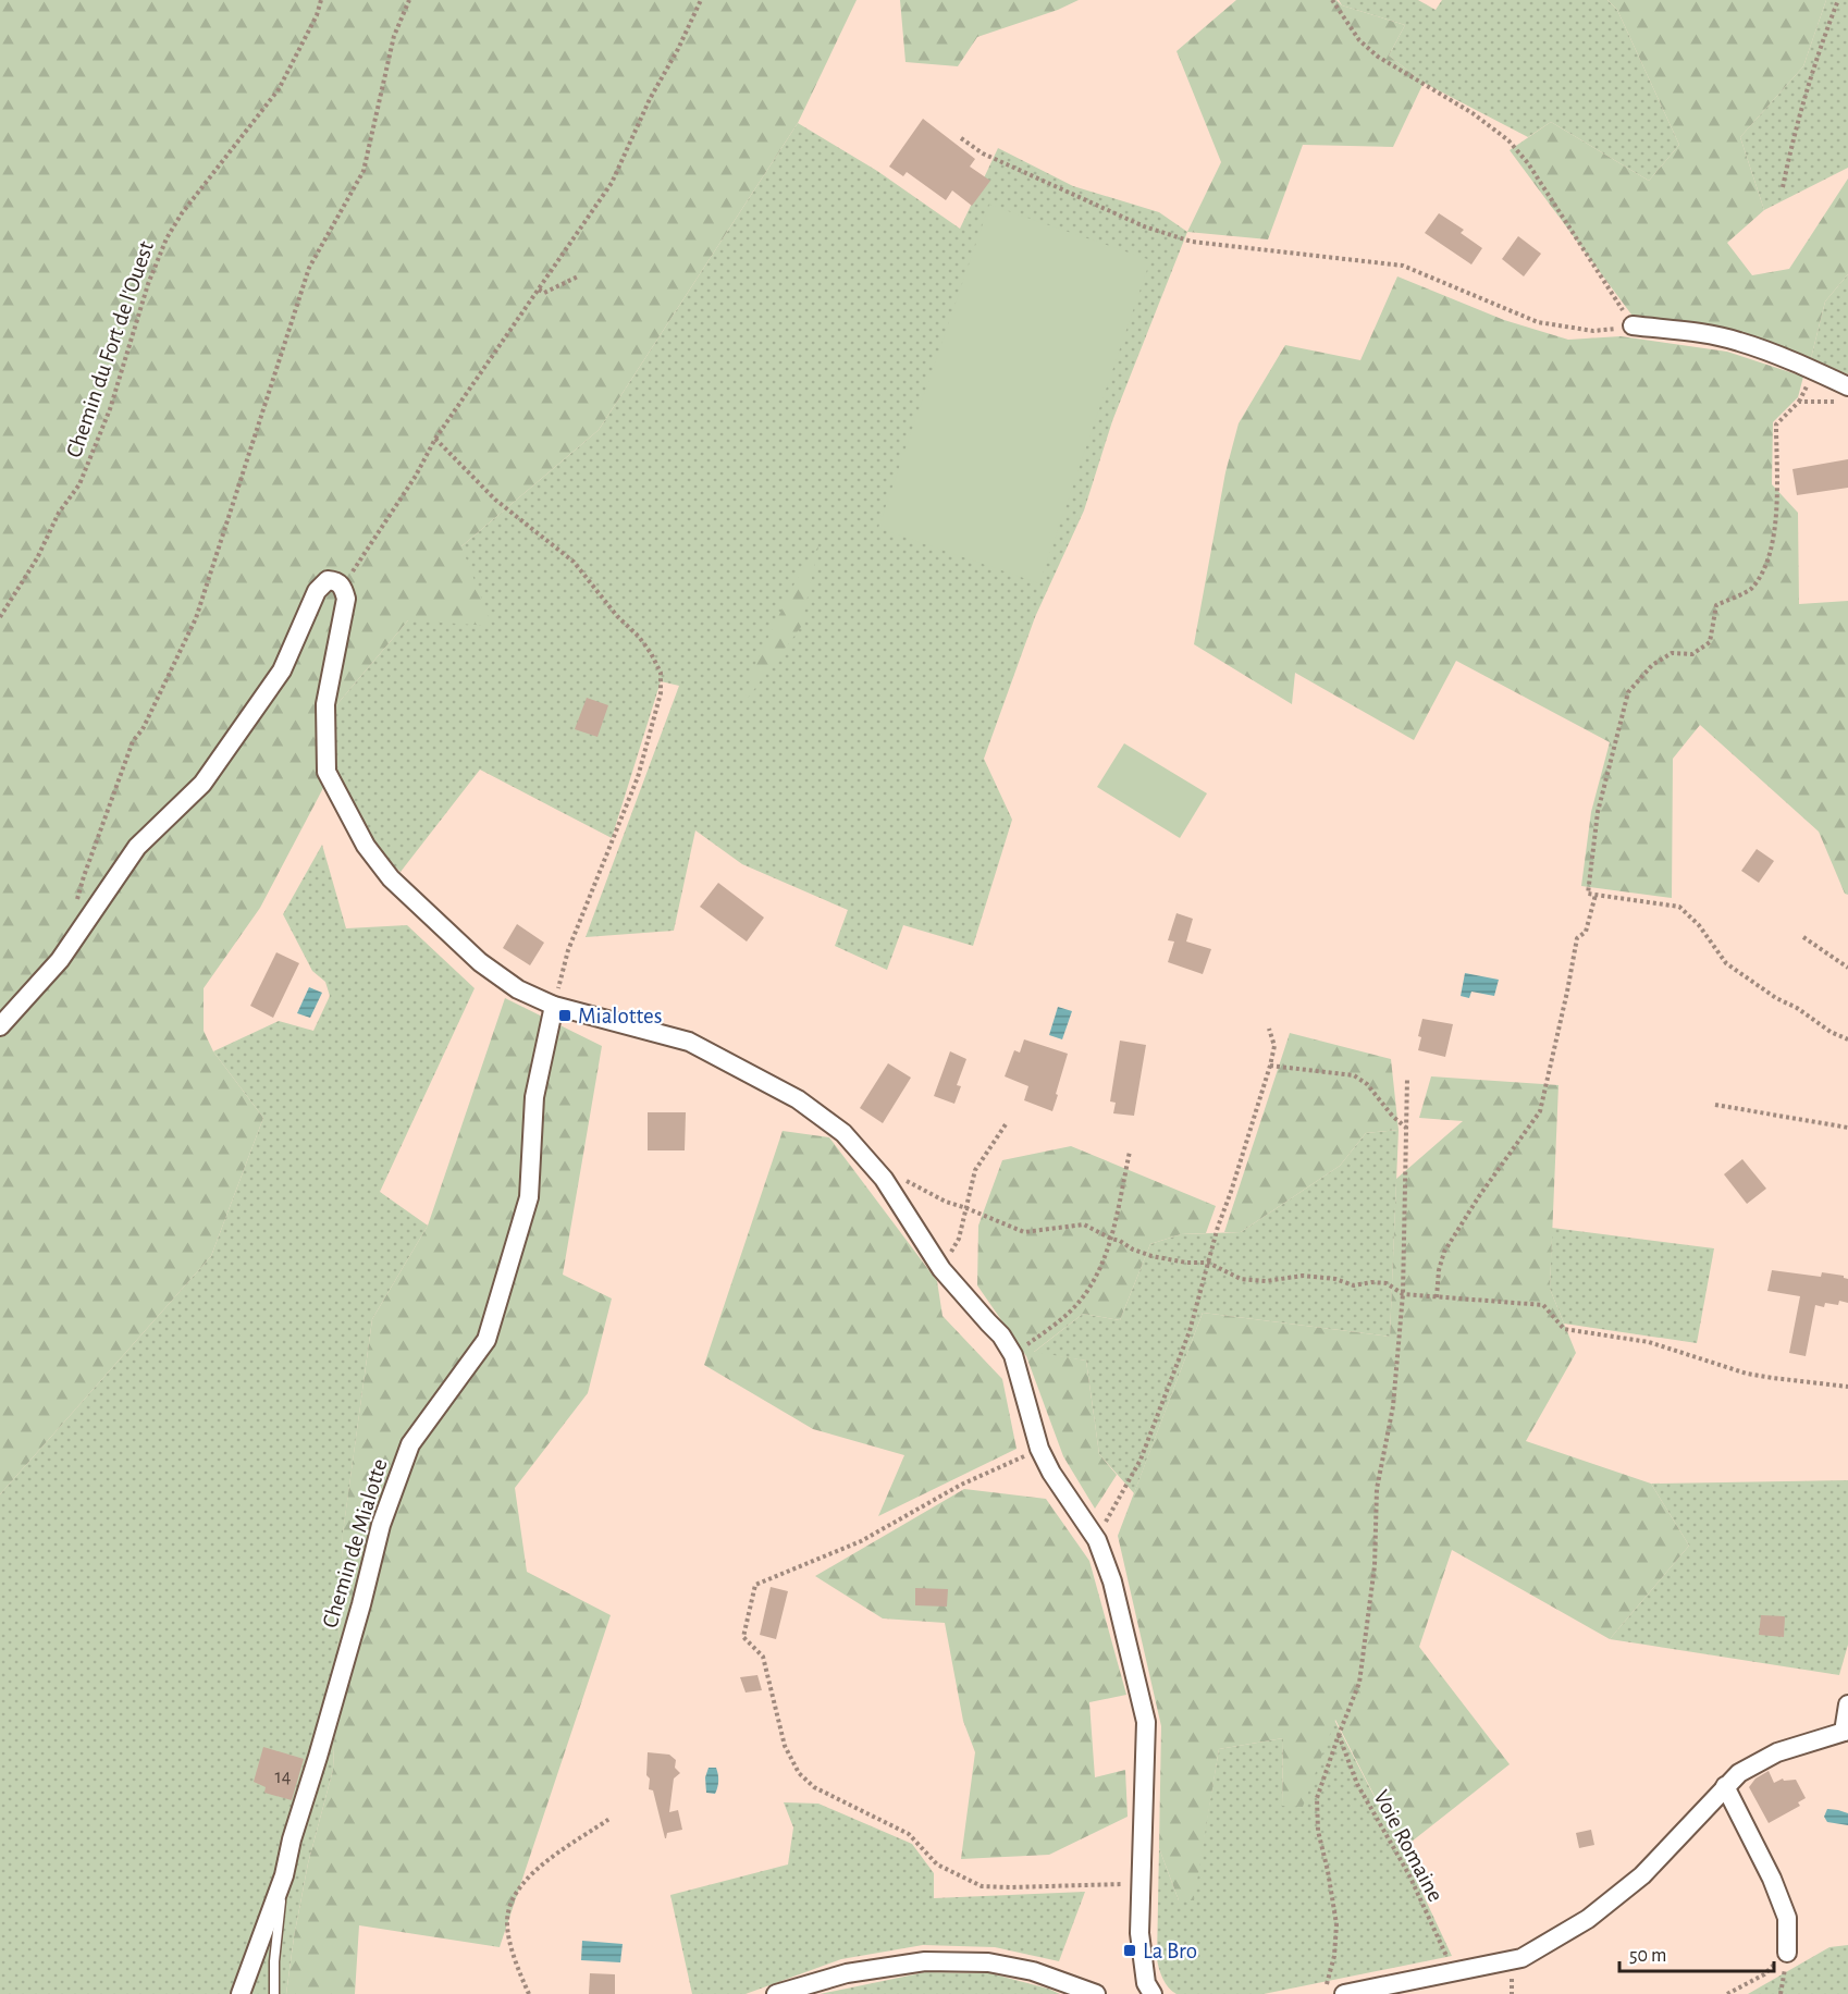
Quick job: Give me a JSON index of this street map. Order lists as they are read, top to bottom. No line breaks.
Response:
{"streets":{"street":["Chemin de Mialotte"],"path":["Chemin du Fort de l'Ouest","Voie Romaine"]},"places":{"transit":["Mialottes","La Bro"]},"house_numbers":["14"],"scale_bar":"50 m"}
